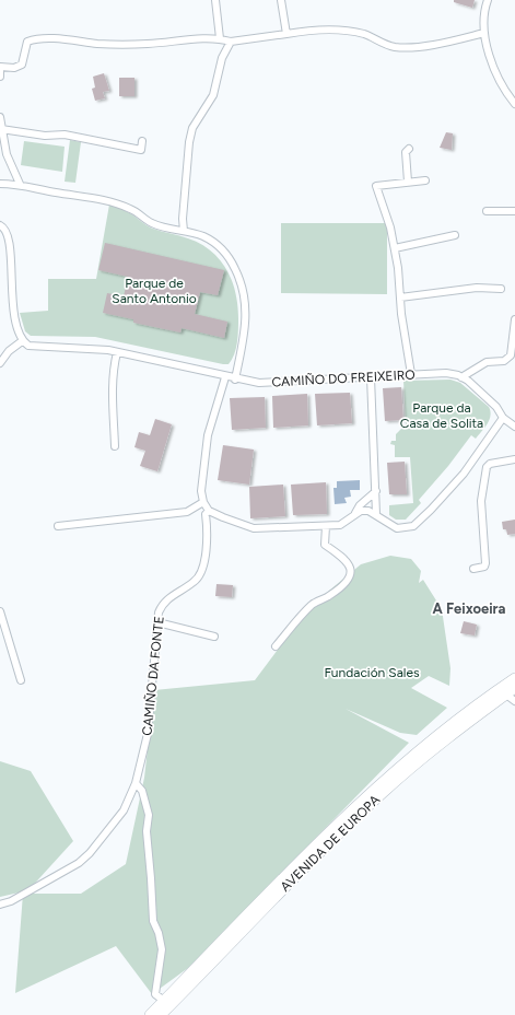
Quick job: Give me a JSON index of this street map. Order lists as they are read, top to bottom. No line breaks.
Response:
{"streets":{"main road":["AVENIDA DE EUROPA"],"street":["CAMIÑO DO FREIXEIRO","CAMIÑO DA FONTE"]},"districts":["A Feixoeira"],"parks":["Parque de Santo Antonio","Parque da Casa de Solita","Fundación Sales"]}
